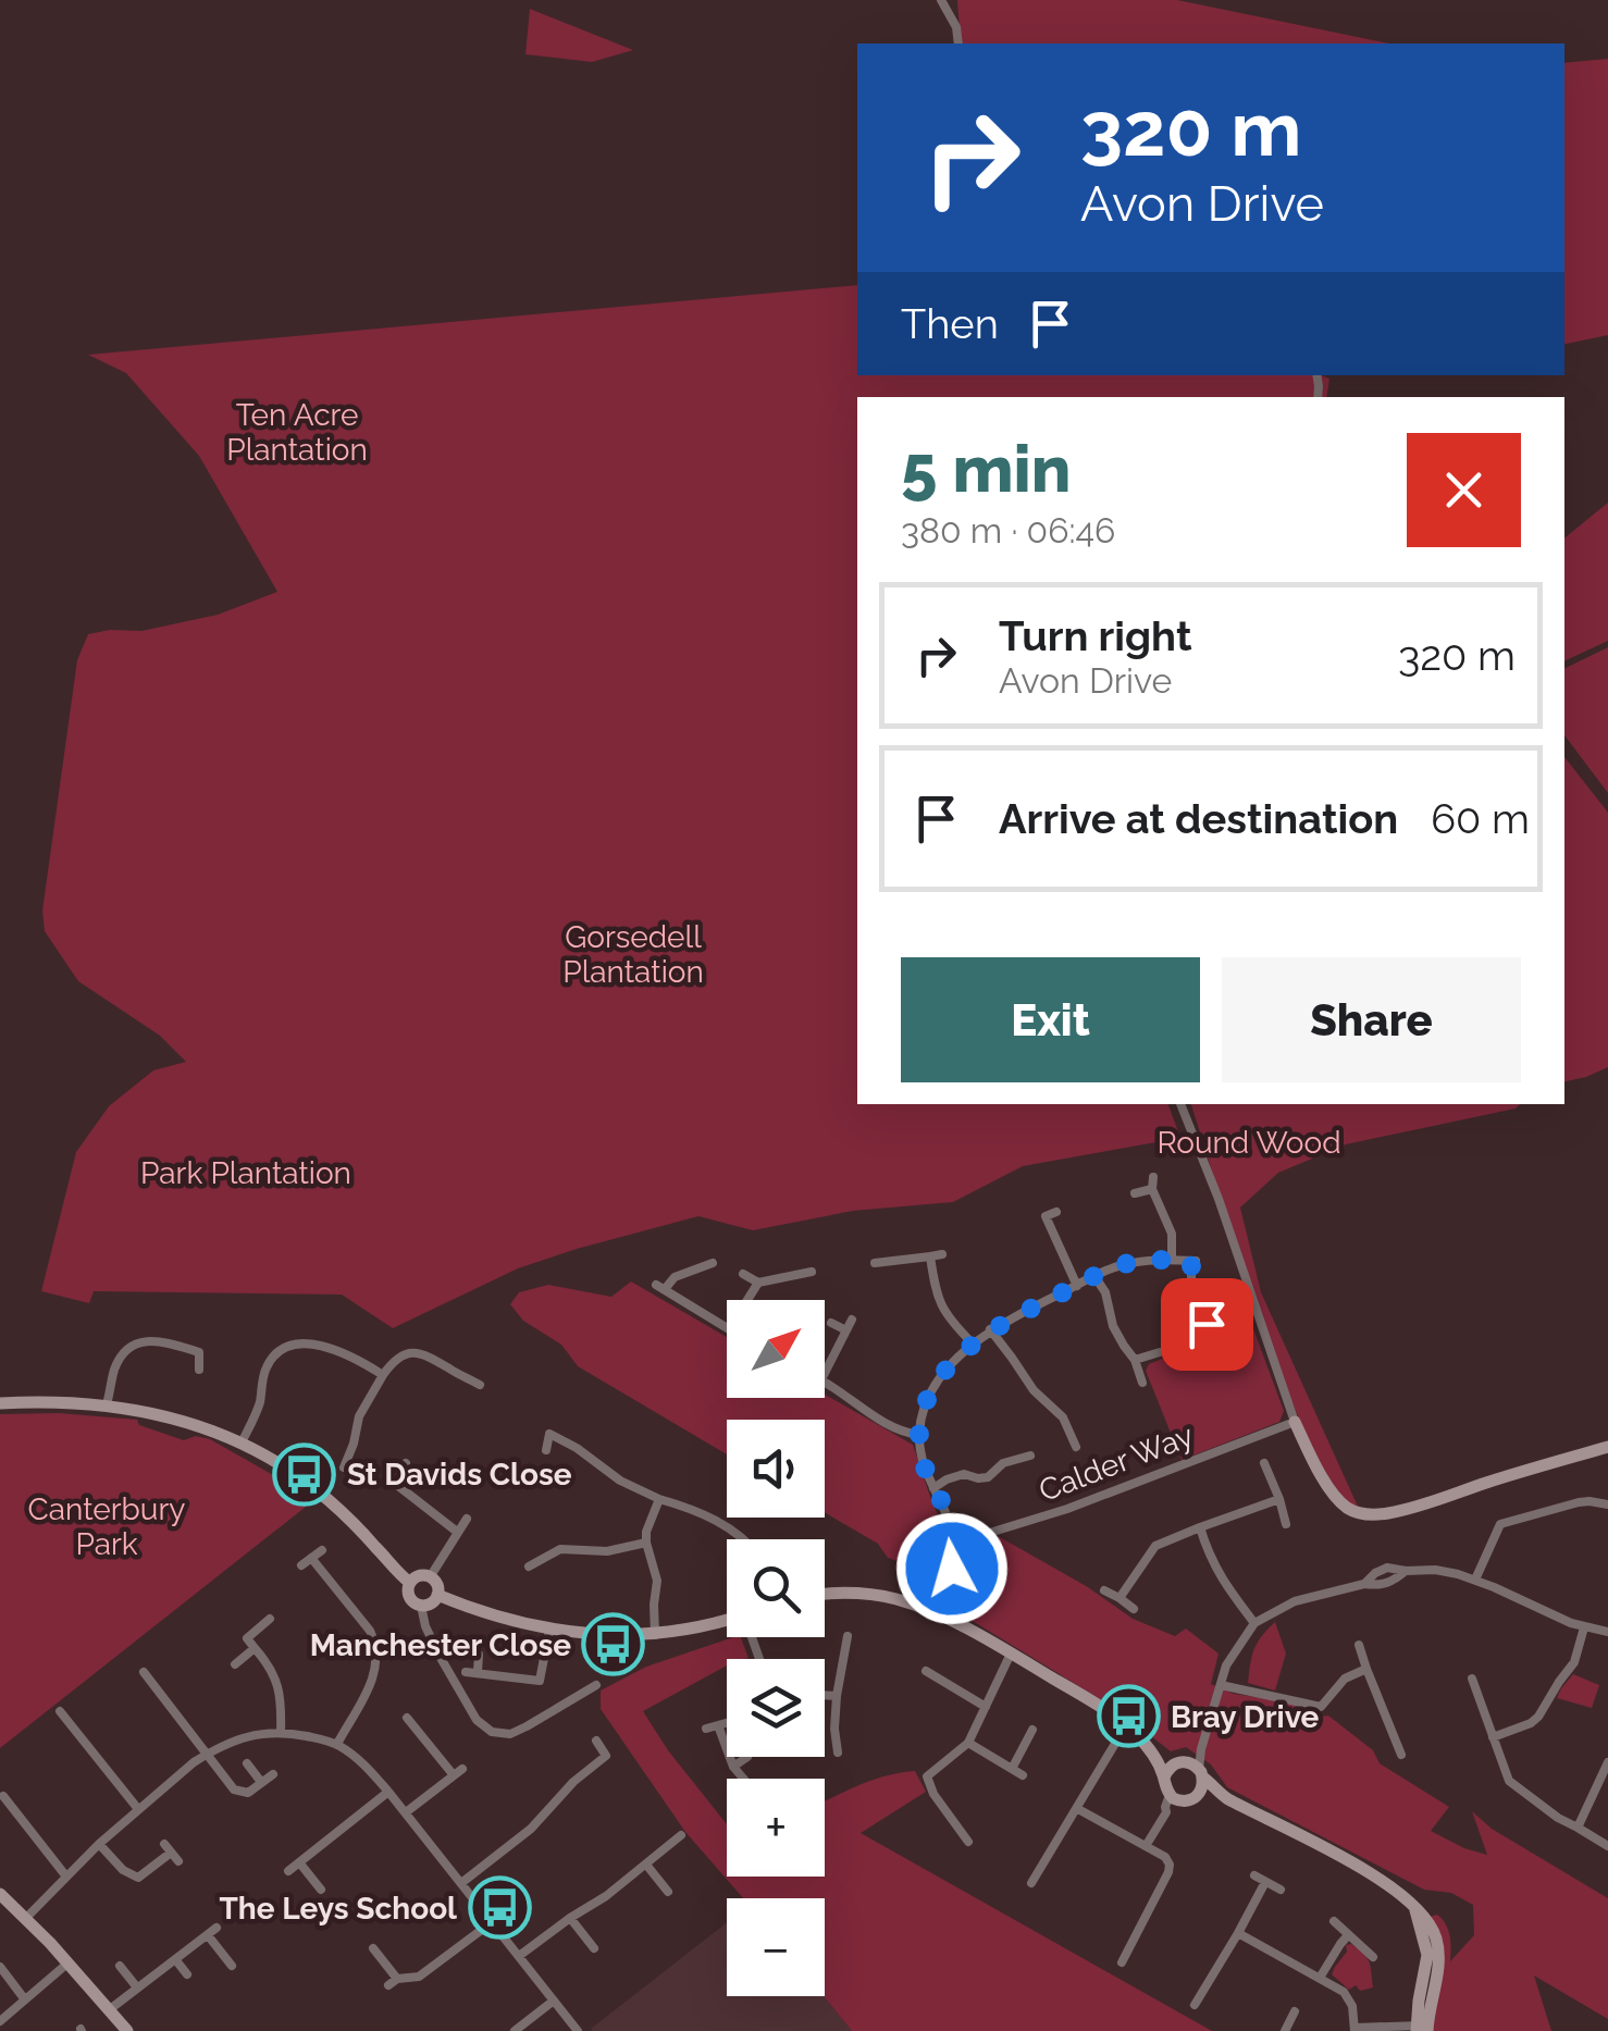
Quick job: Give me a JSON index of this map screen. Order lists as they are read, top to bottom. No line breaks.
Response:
{"streets":{"street":["Calder Way"]},"parks":["Ten Acre Plantation","Gorsedell Plantation","Round Wood","Park Plantation","Canterbury Park"],"places":{"bus stop":["St Davids Close","Manchester Close","Bray Drive","The Leys School"]},"north":"top right","page":{"turn":["320 m","Avon Drive"],"then":"Then","heading":["5 min","380 m · 06:46"],"list":[{"name":"Turn right","note":"Avon Drive","value":"320 m"},{"name":"Arrive at destination","value":"60 m"}],"buttons":["Exit","Share"],"map_buttons":["+","−"]}}
